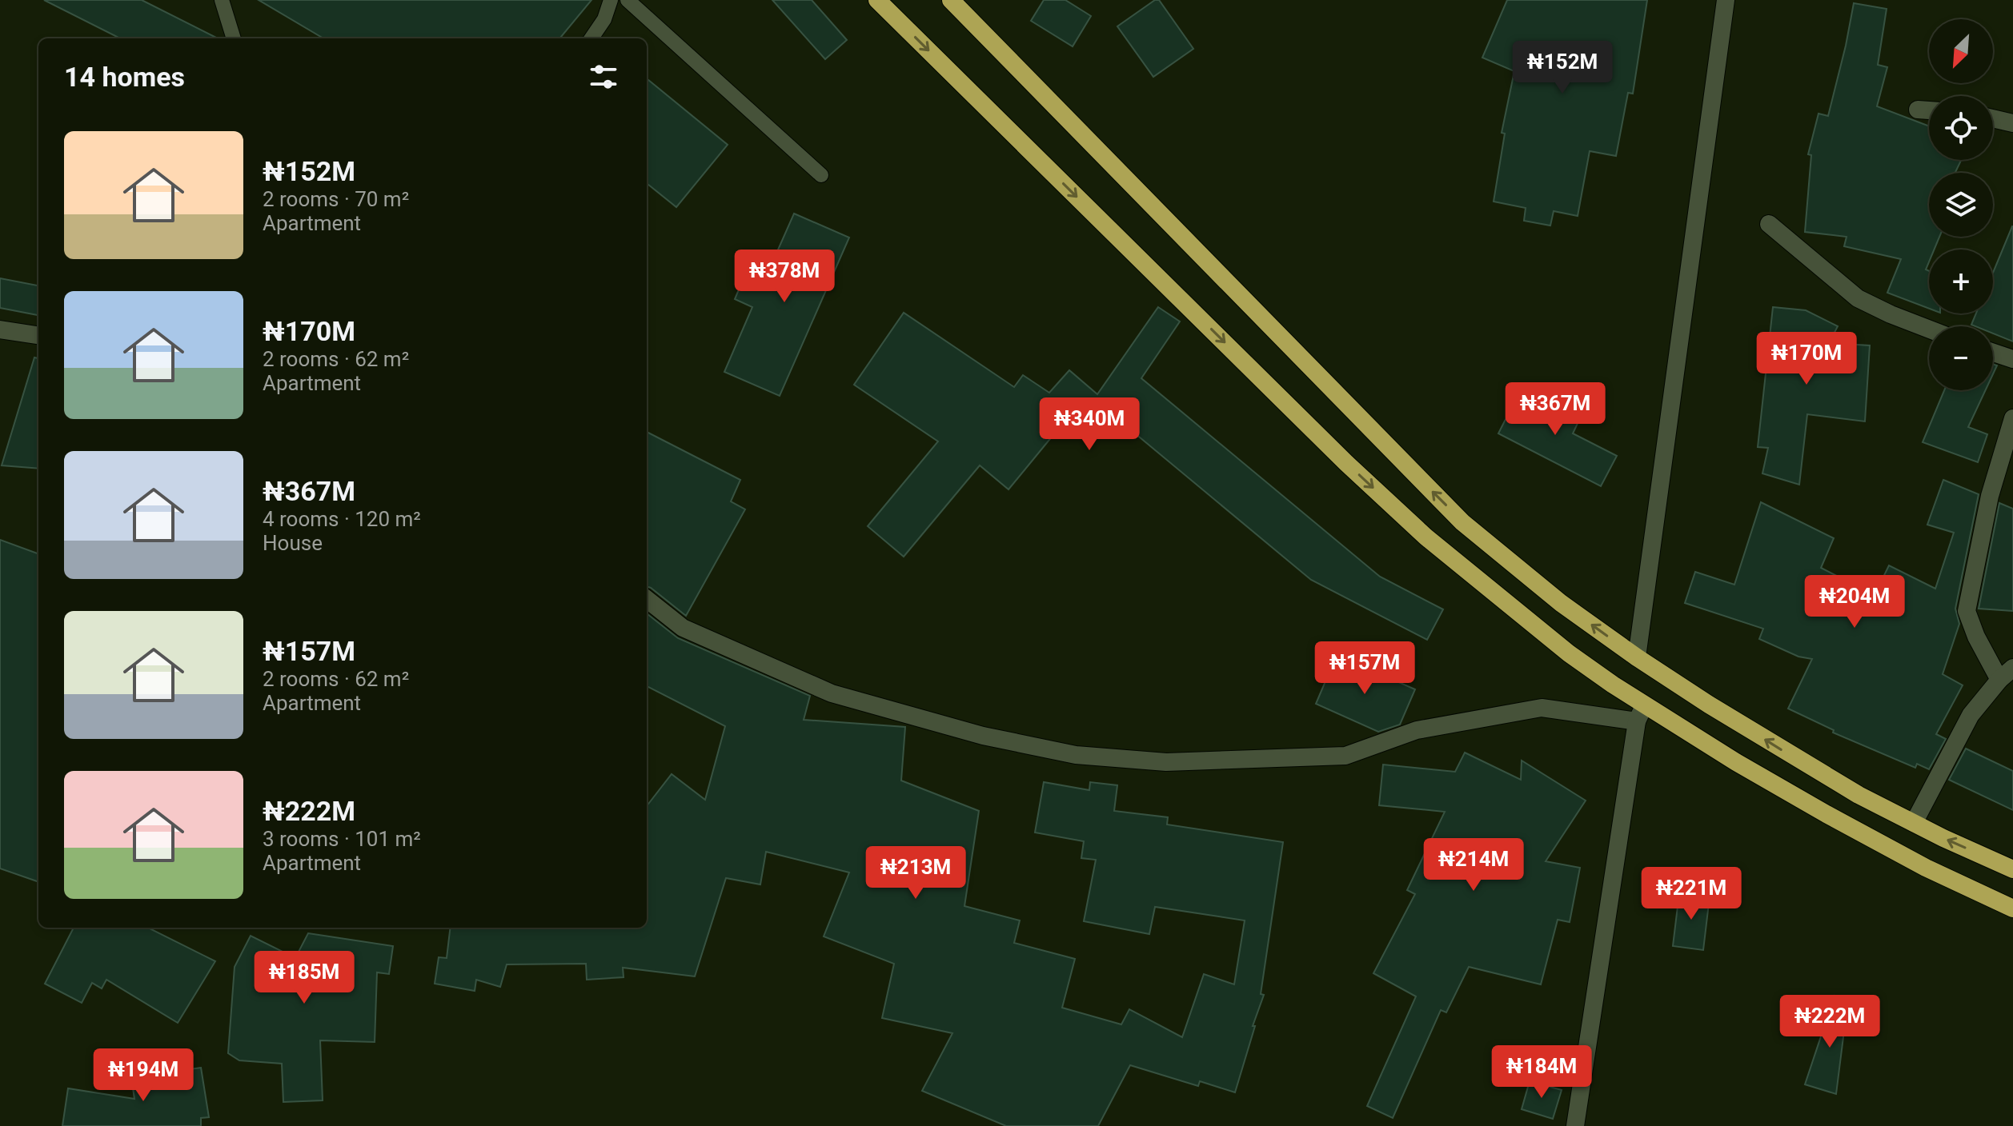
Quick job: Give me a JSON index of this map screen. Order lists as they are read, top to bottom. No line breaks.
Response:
{"north":"bottom left","page":{"map_buttons":["+","−"],"heading":"14 homes","price":["₦152M","₦378M","₦170M","₦367M","₦340M","₦204M","₦157M","₦214M","₦213M","₦221M","₦185M","₦222M","₦184M","₦194M"],"list":[{"name":"₦152M","note":"2 rooms · 70 m² · Apartment"},{"name":"₦170M","note":"2 rooms · 62 m² · Apartment"},{"name":"₦367M","note":"4 rooms · 120 m² · House"},{"name":"₦157M","note":"2 rooms · 62 m² · Apartment"},{"name":"₦222M","note":"3 rooms · 101 m² · Apartment"}]}}
